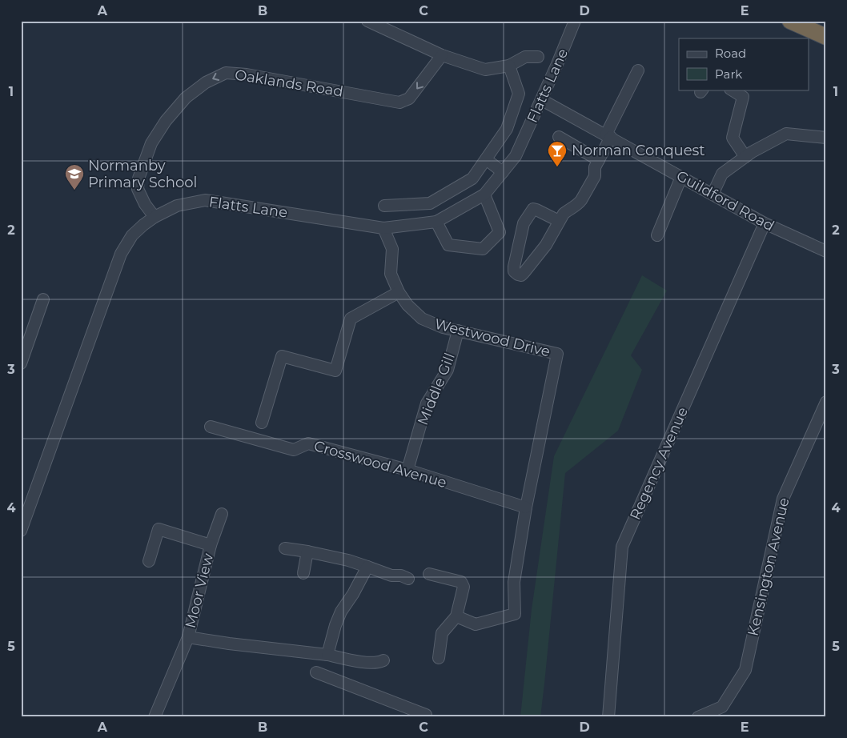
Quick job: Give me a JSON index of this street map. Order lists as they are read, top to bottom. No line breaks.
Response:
{"streets":{"street":["Oaklands Road","Flatts Lane","Guildford Road","Westwood Drive","Middle Gill","Regency Avenue","Crosswood Avenue","Kensington Avenue","Moor View"]},"crossings":[["Oaklands Road","Flatts Lane"],["Flatts Lane","Guildford Road"],["Flatts Lane","Westwood Drive"],["Guildford Road","Regency Avenue"],["Westwood Drive","Middle Gill"],["Westwood Drive","Crosswood Avenue"],["Middle Gill","Crosswood Avenue"]],"places":{"bar":["Norman Conquest"],"school or university":["Normanby Primary School"]},"legend":["Road","Park"],"grid":{"columns":["A","B","C","D","E"],"rows":["1","2","3","4","5"]}}
